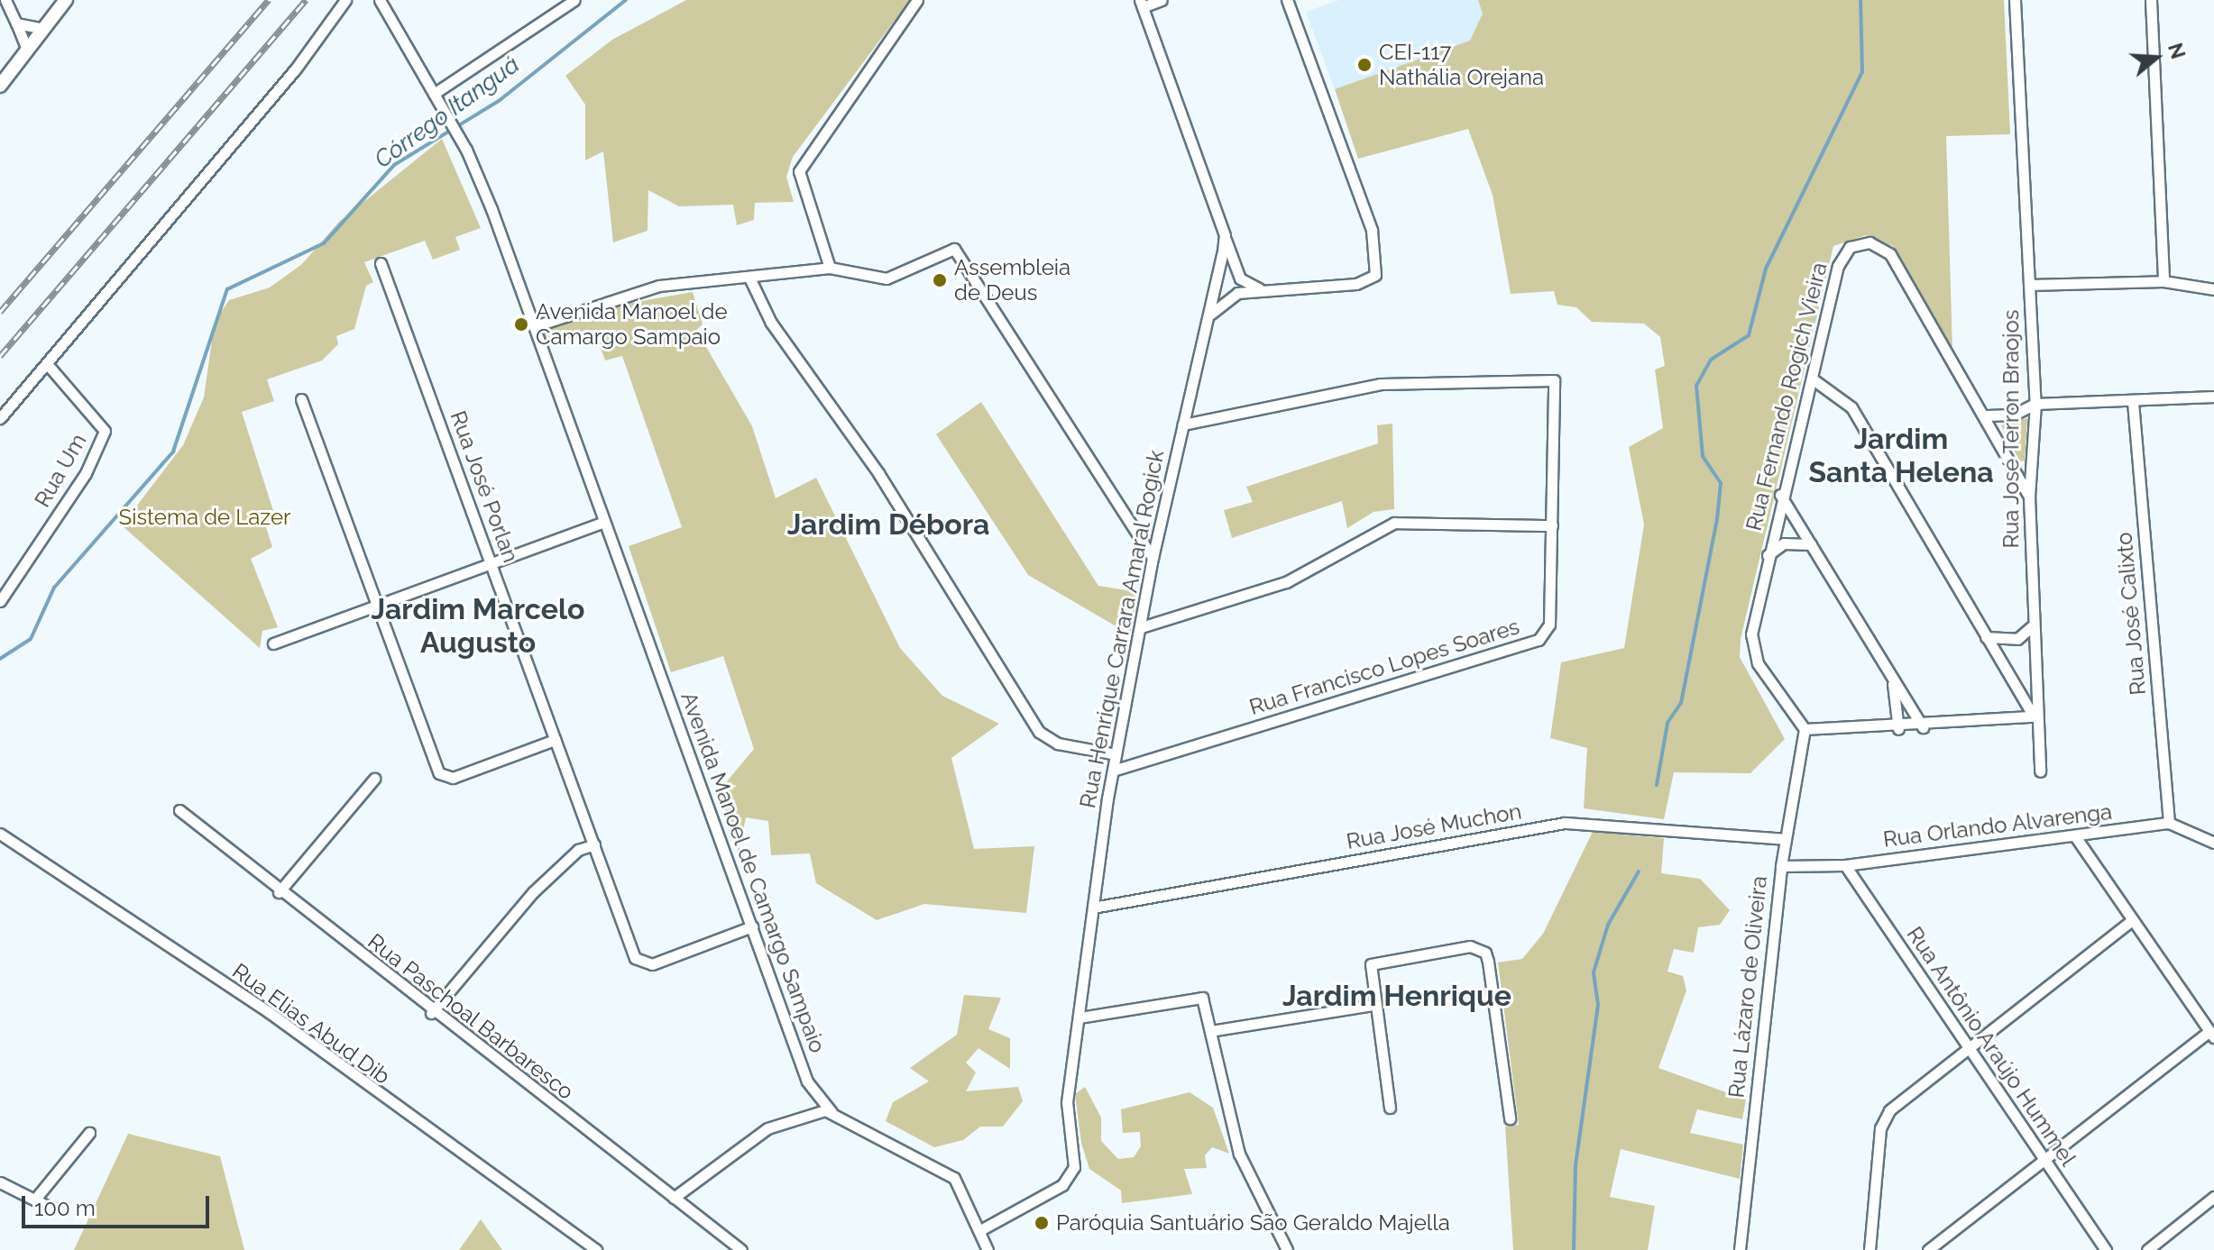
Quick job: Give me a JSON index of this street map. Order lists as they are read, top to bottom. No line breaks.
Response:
{"streets":{"street":["Rua Fernando Rogich Vieira","Rua José Terron Braojos","Rua Um","Rua José Porlan","Rua José Calixto","Rua Henrique Carrara Amaral Rogick","Rua Francisco Lopes Soares","Rua Orlando Alvarenga","Rua José Muchon","Avenida Manoel de Camargo Sampaio","Rua Lázaro de Oliveira","Rua Paschoal Barbaresco","Rua Elias Abud Dib","Rua Antônio Araújo Hummel"]},"crossings":[["Rua Fernando Rogich Vieira","Rua José Terron Braojos"],["Rua Fernando Rogich Vieira","Rua Lázaro de Oliveira"],["Rua José Porlan","Avenida Manoel de Camargo Sampaio"],["Rua José Calixto","Rua Orlando Alvarenga"],["Rua Henrique Carrara Amaral Rogick","Rua Francisco Lopes Soares"],["Rua Henrique Carrara Amaral Rogick","Rua José Muchon"],["Rua Henrique Carrara Amaral Rogick","Avenida Manoel de Camargo Sampaio"],["Rua Orlando Alvarenga","Rua Lázaro de Oliveira"],["Rua Orlando Alvarenga","Rua Antônio Araújo Hummel"],["Rua José Muchon","Rua Lázaro de Oliveira"]],"districts":["Jardim Santa Helena","Jardim Débora","Jardim Marcelo Augusto","Jardim Henrique"],"water":["Córrego Itanguá"],"parks":["Sistema de Lazer"],"places":["CEI-117 Nathália Orejana","Assembleia de Deus","Avenida Manoel de Camargo Sampaio","Paróquia Santuário São Geraldo Majella"],"scale_bar":"100 m","north":"right"}
